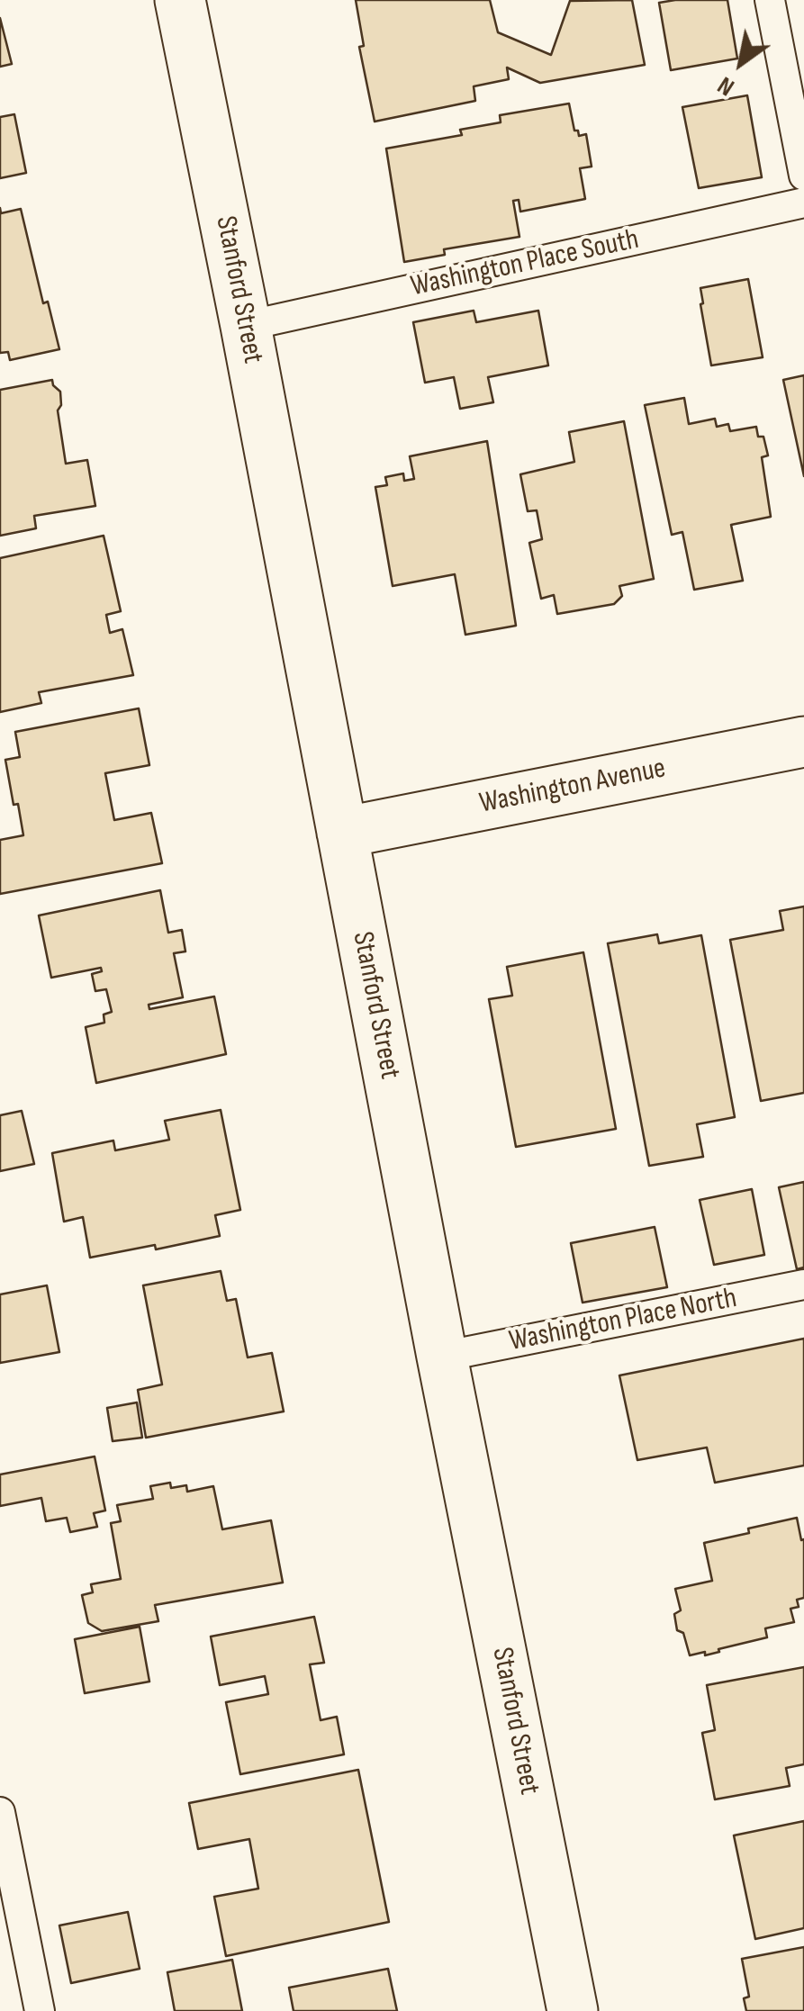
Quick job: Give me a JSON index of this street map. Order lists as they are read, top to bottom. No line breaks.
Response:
{"streets":{"street":["Stanford Street","Washington Avenue"],"lane":["Washington Place South","Washington Place North"]},"crossings":[["Washington Place South","Stanford Street"],["Stanford Street","Washington Avenue"],["Stanford Street","Washington Place North"]],"north":"bottom left"}
